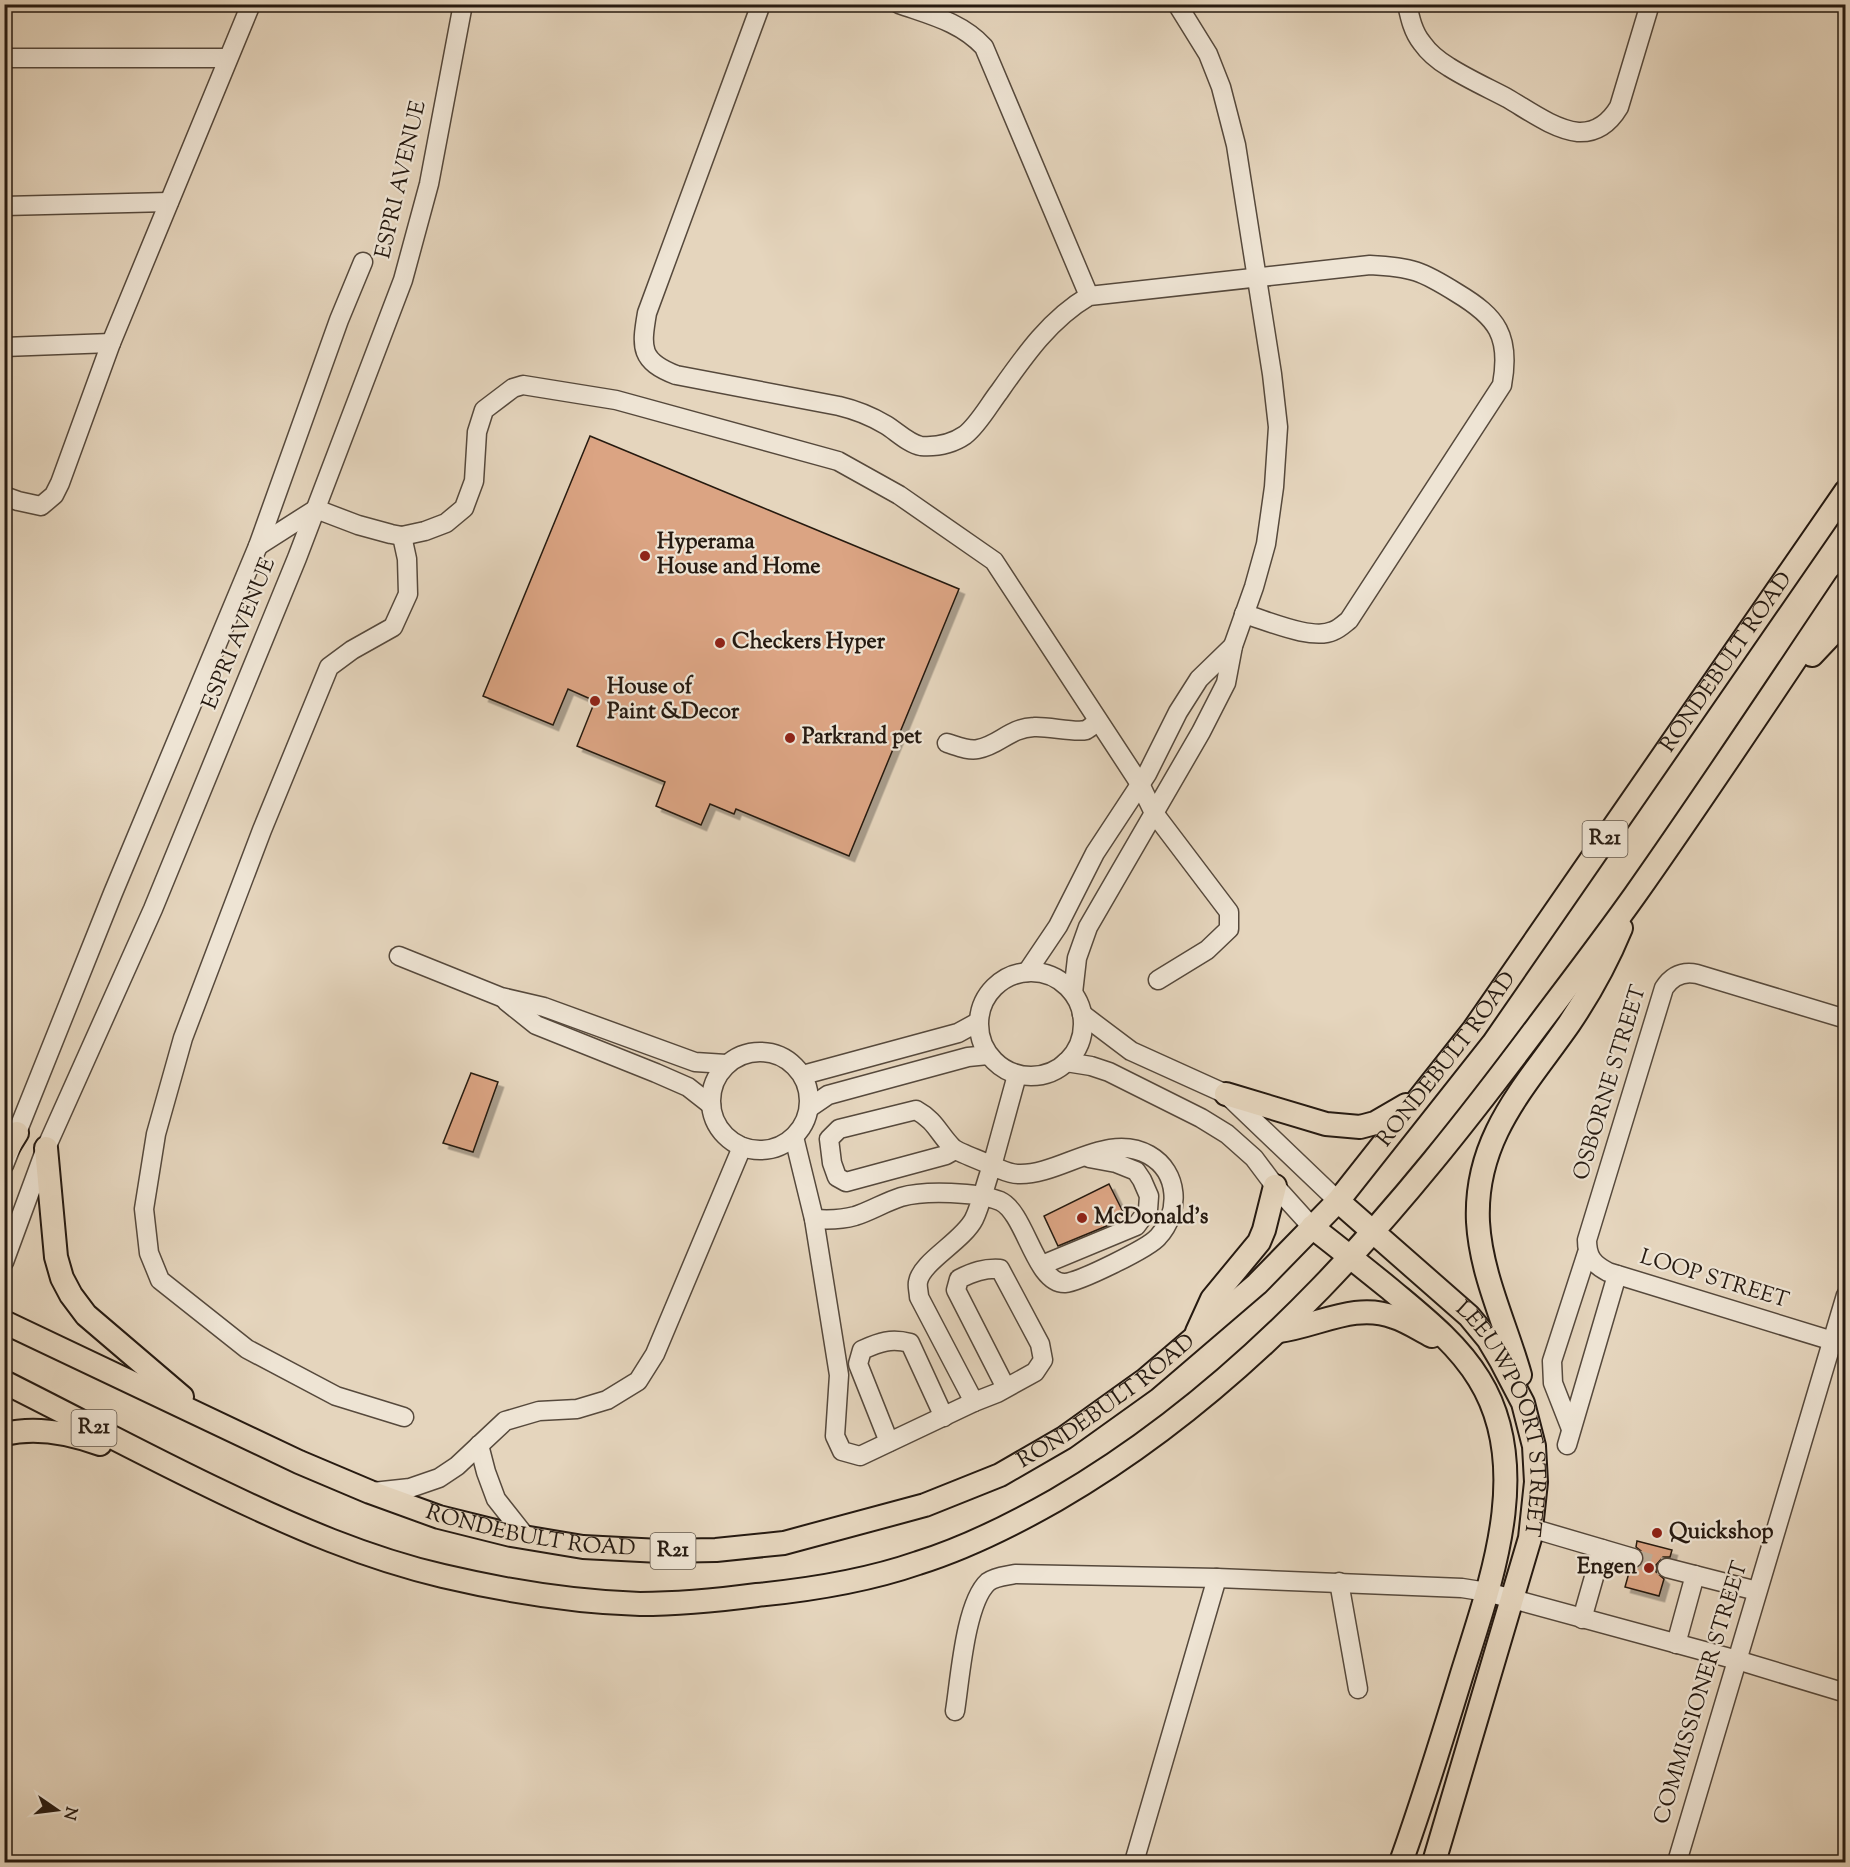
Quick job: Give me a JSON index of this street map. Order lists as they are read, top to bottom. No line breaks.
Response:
{"streets":{"main road":["RONDEBULT ROAD","R21","LEEUWPOORT STREET"],"street":["ESPRI AVENUE","OSBORNE STREET","LOOP STREET","COMMISSIONER STREET"]},"crossings":[["RONDEBULT ROAD","LEEUWPOORT STREET"],["R21","LEEUWPOORT STREET"],["OSBORNE STREET","LOOP STREET"],["LOOP STREET","COMMISSIONER STREET"]],"places":["Hyperama House and Home","Checkers Hyper","House of Paint &Decor","Parkrand pet","McDonald's","Quickshop","Engen"],"north":"right"}
